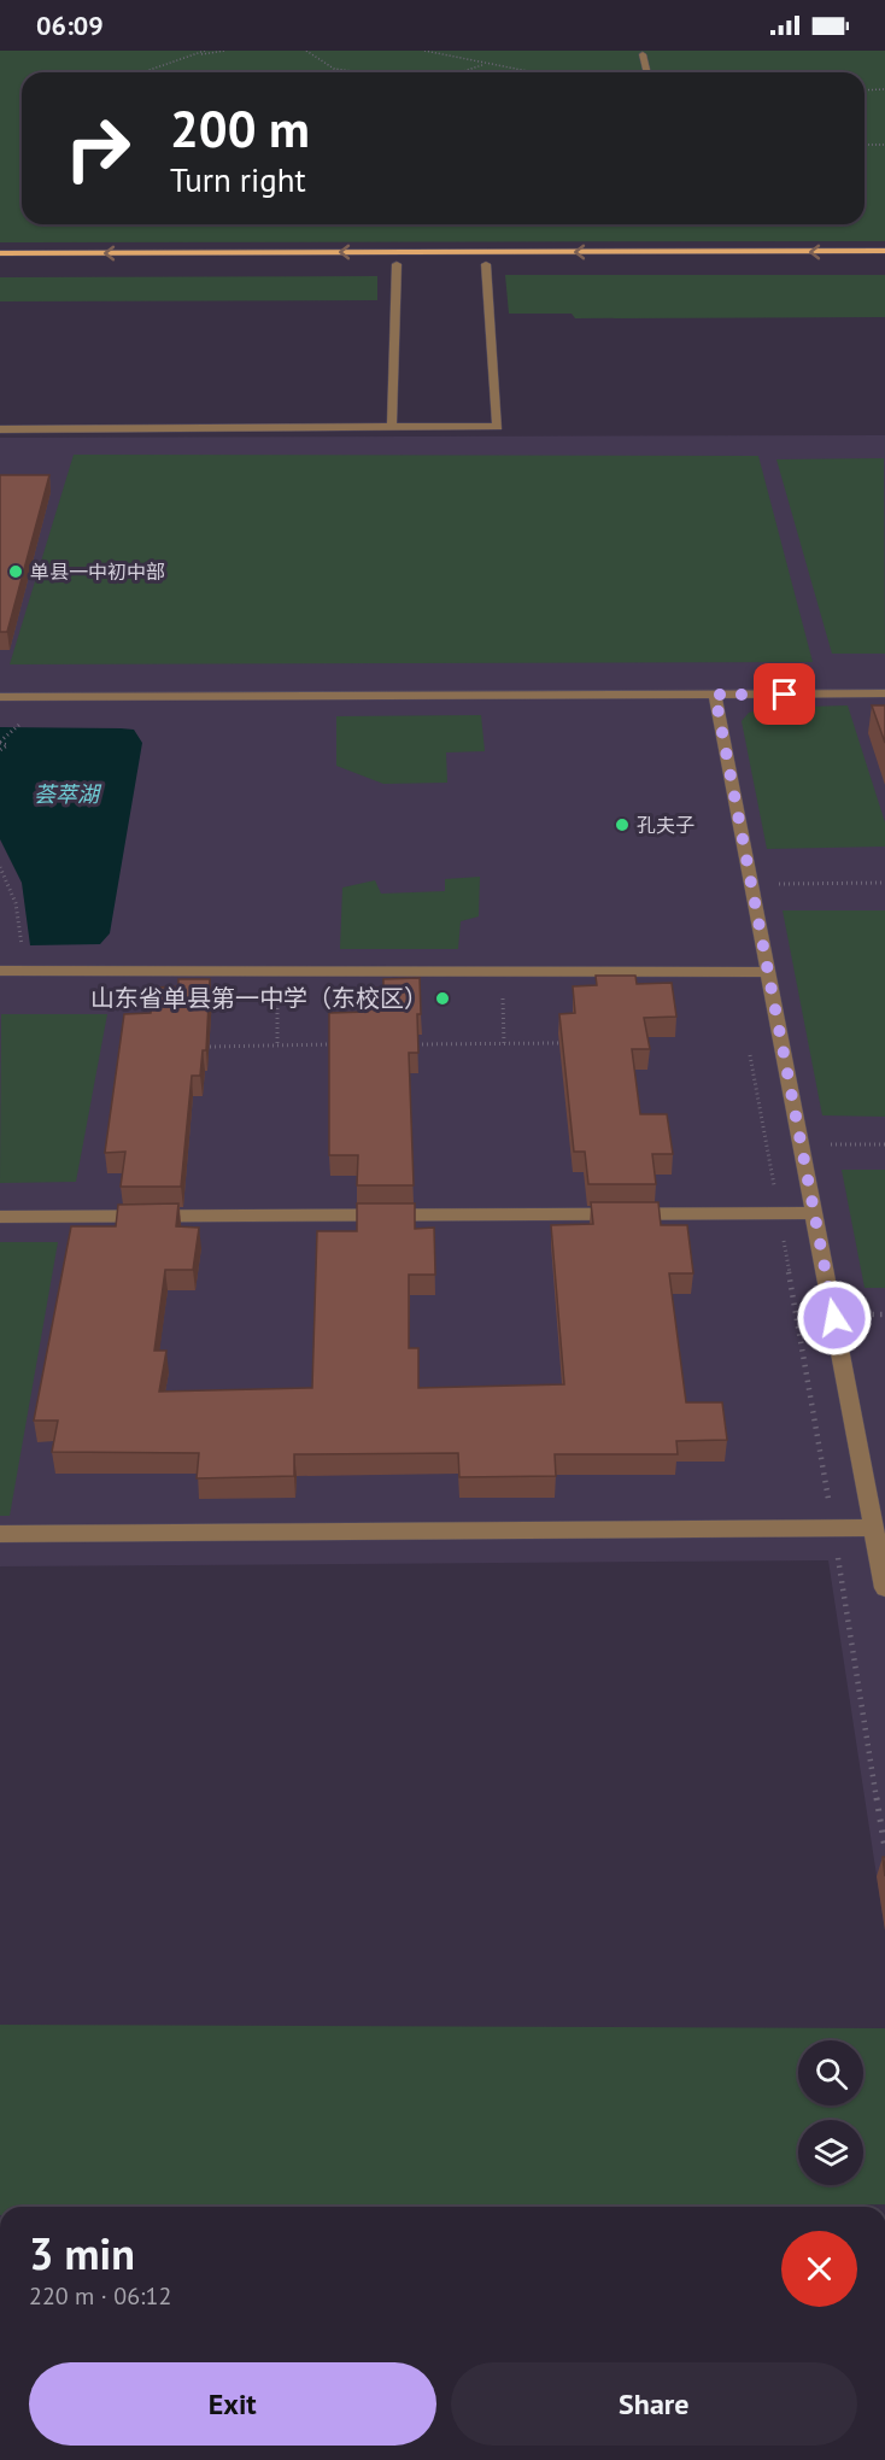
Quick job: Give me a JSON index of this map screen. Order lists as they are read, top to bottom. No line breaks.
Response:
{"water":["荟萃湖"],"places":["单县一中初中部","孔夫子","山东省单县第一中学（东校区）"],"page":{"status":"06:09","turn":["200 m","Turn right"],"heading":["3 min","220 m · 06:12"],"buttons":["Exit","Share"]}}
